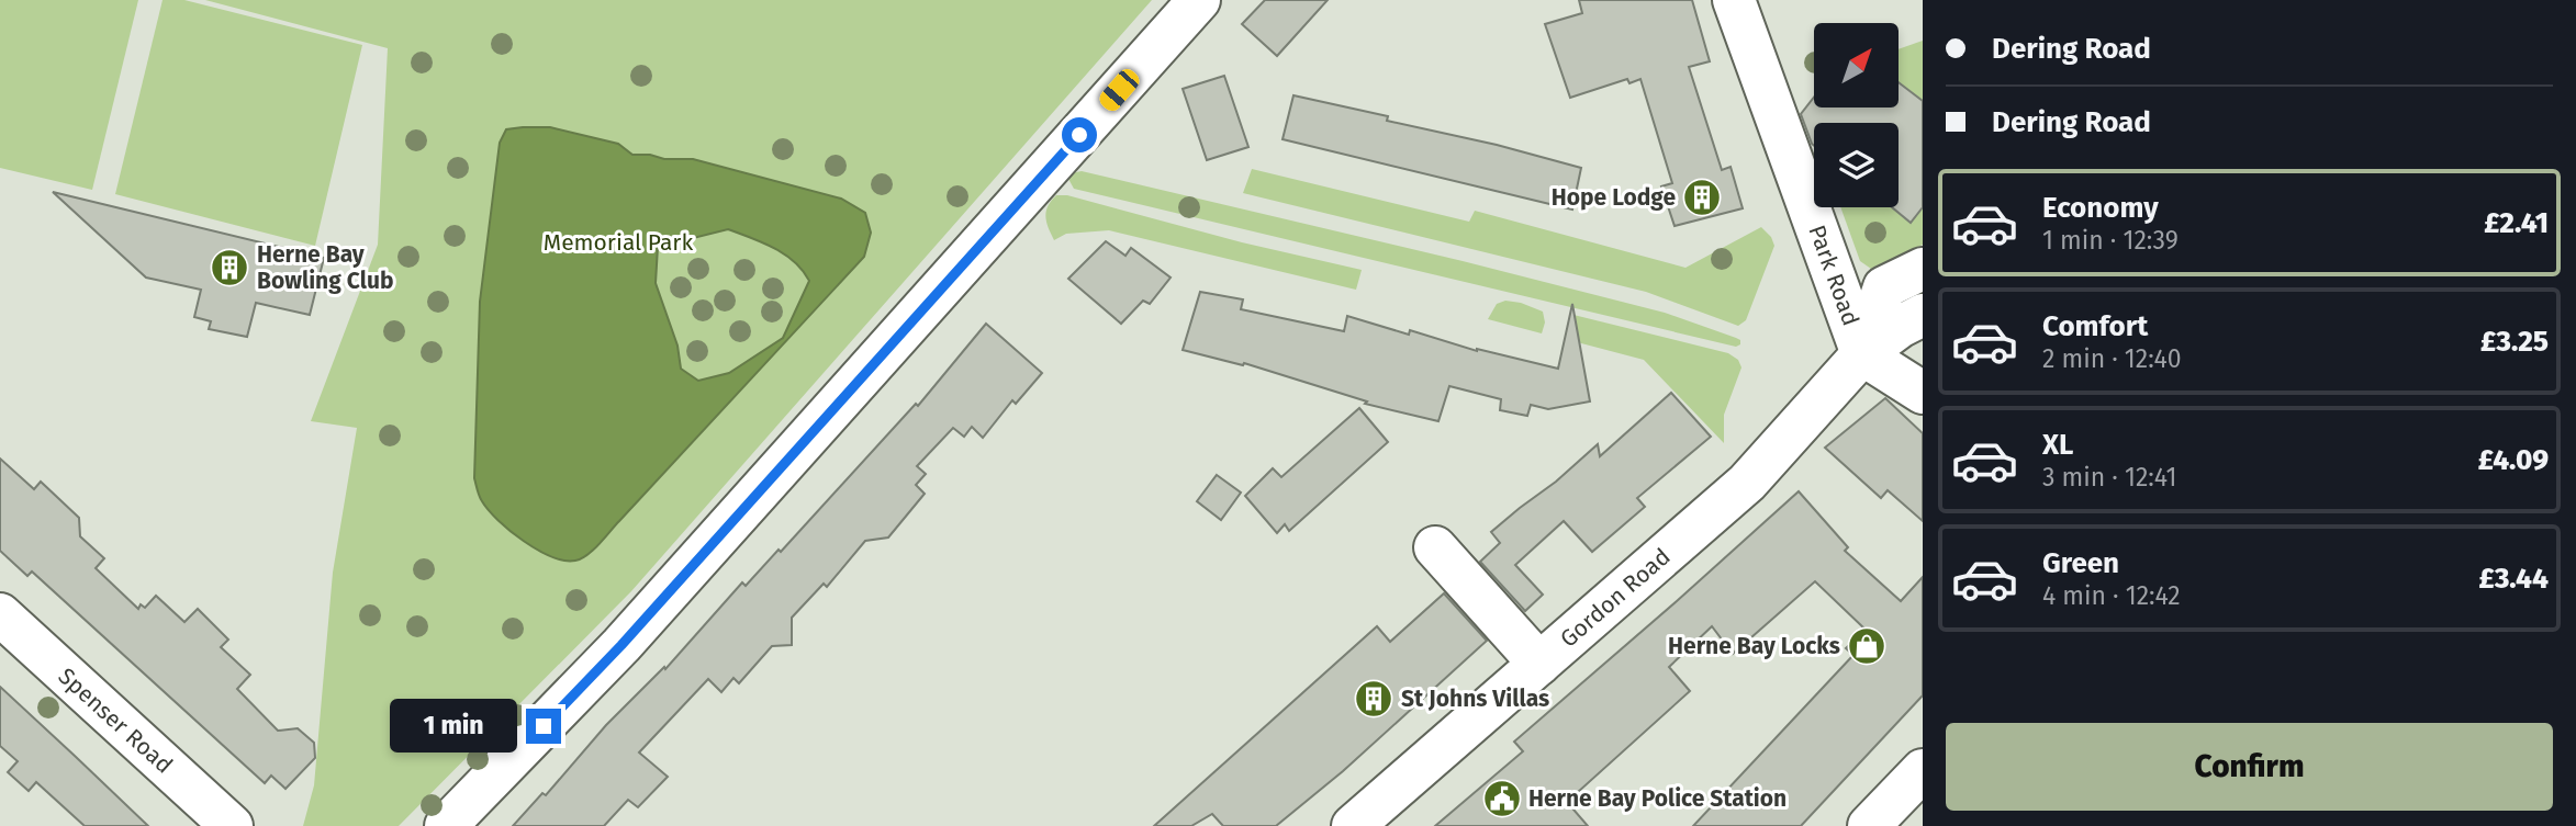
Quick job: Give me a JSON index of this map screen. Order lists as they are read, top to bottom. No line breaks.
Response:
{"streets":{"street":["Park Road","Gordon Road","Spenser Road"]},"crossings":[["Park Road","Gordon Road"]],"parks":["Memorial Park"],"places":{"building":["Hope Lodge","Herne Bay Bowling Club","St Johns Villas"],"shop":["Herne Bay Locks"],"public building":["Herne Bay Police Station"]},"north":"top right","page":{"banner":["Dering Road","Dering Road"],"list":[{"name":"Economy","note":"1 min · 12:39","value":"£2.41"},{"name":"Comfort","note":"2 min · 12:40","value":"£3.25"},{"name":"XL","note":"3 min · 12:41","value":"£4.09"},{"name":"Green","note":"4 min · 12:42","value":"£3.44"}],"bubble":"1 min","buttons":"Confirm"}}
